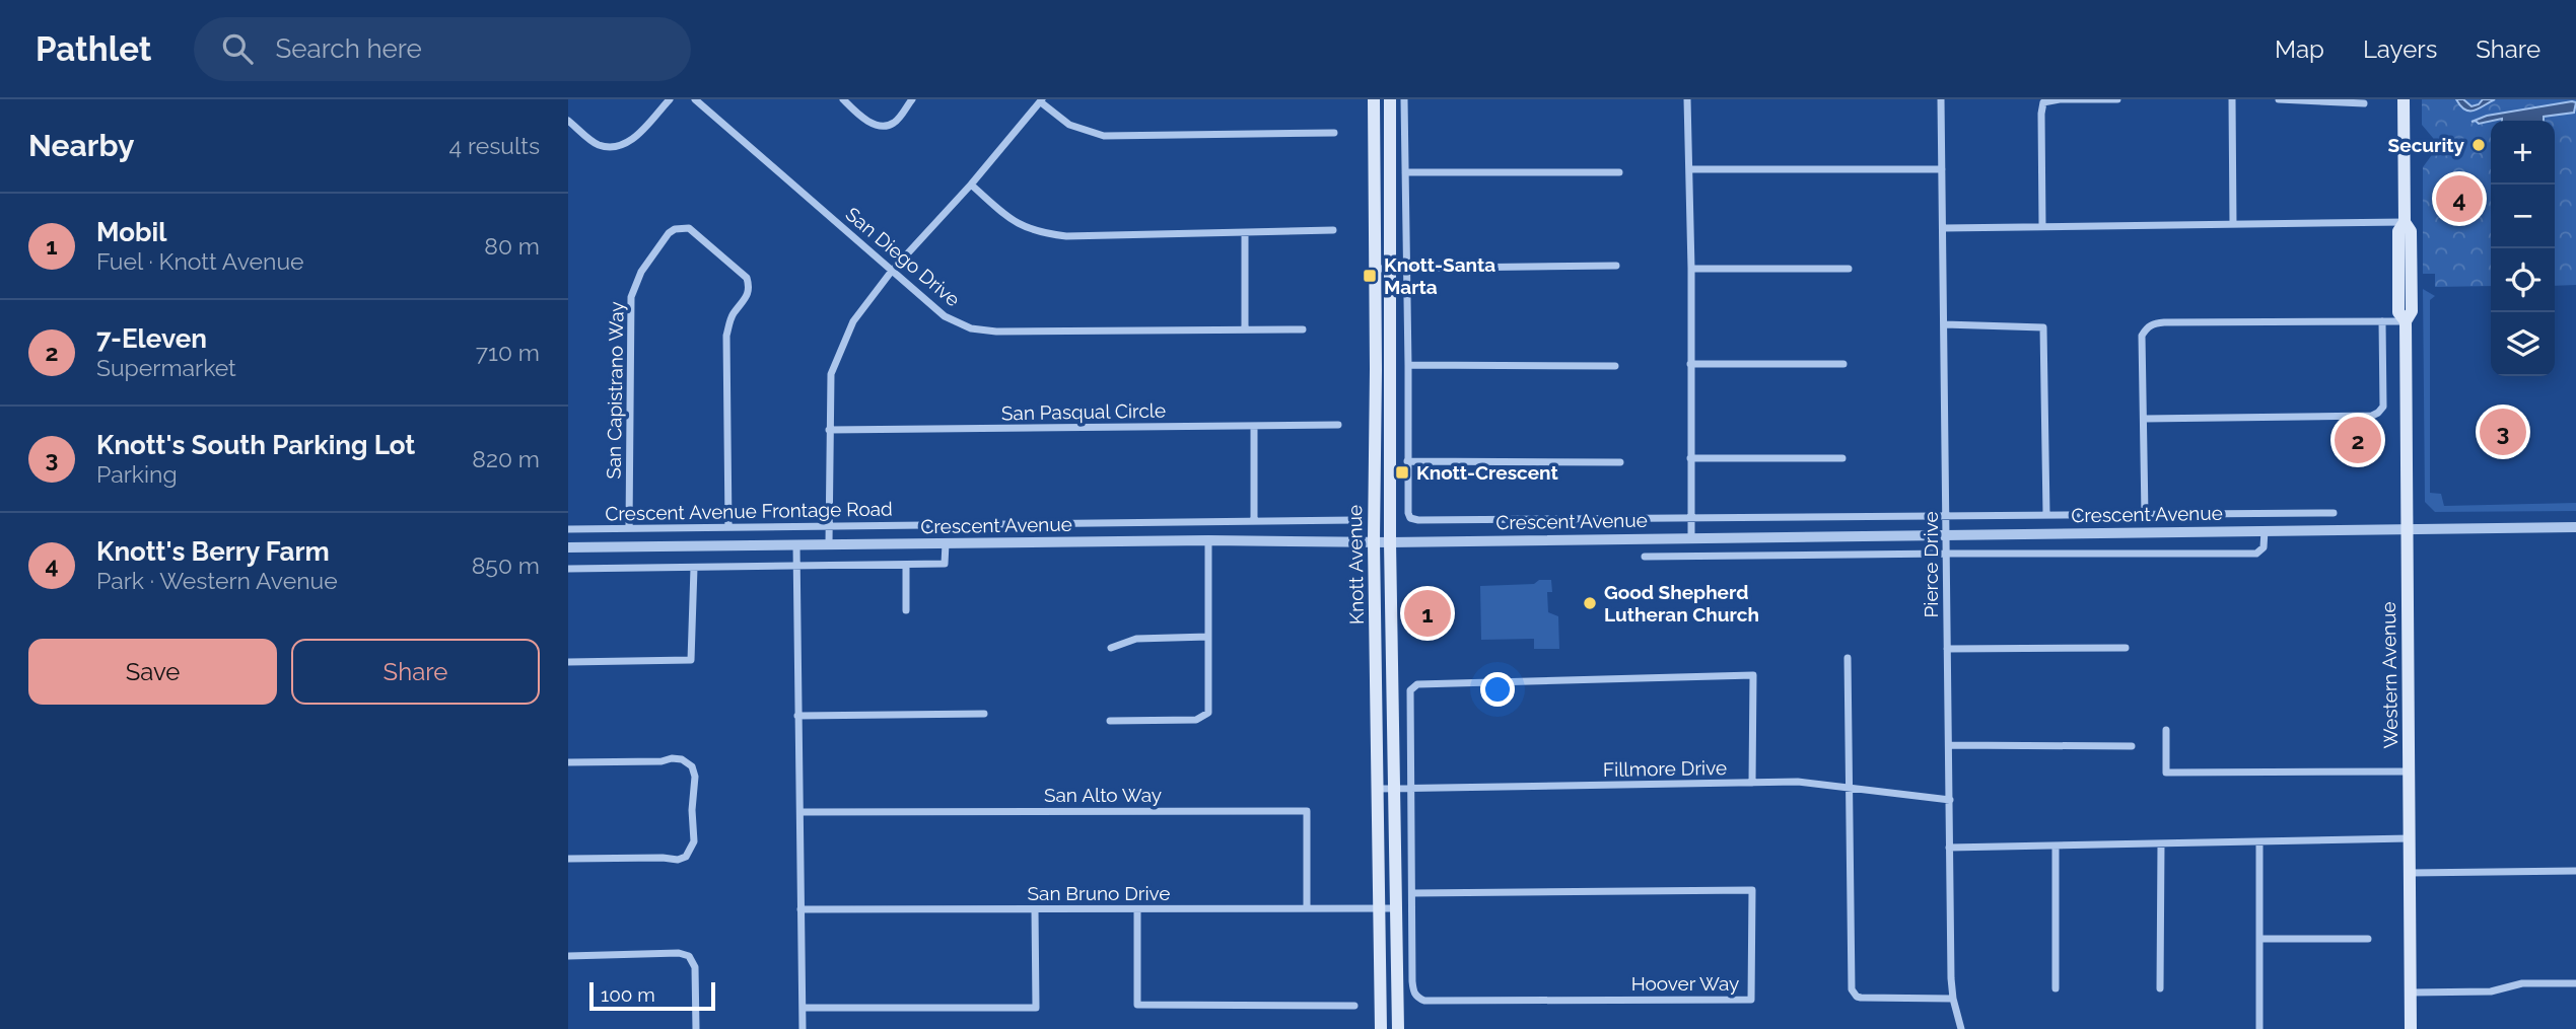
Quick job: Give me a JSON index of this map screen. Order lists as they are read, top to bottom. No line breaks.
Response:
{"streets":{"main road":["Knott Avenue","Western Avenue"],"street":["San Diego Drive","San Capistrano Way","San Pasqual Circle","Crescent Avenue Frontage Road","Crescent Avenue","Pierce Drive","Fillmore Drive","San Alto Way","San Bruno Drive","Hoover Way"]},"crossings":[["San Capistrano Way","Crescent Avenue Frontage Road"],["Crescent Avenue","Knott Avenue"],["Crescent Avenue","Pierce Drive"],["Crescent Avenue","Western Avenue"],["Knott Avenue","Fillmore Drive"],["Knott Avenue","San Bruno Drive"],["Pierce Drive","Fillmore Drive"],["San Alto Way","San Bruno Drive"]],"places":{"other":["Security","Good Shepherd Lutheran Church"],"transit":["Knott-Santa Marta","Knott-Crescent"]},"scale_bar":"100 m","page":{"header":"Pathlet","search":"Search here","nav":["Map","Layers","Share"],"heading":["Nearby","4 results"],"map_buttons":["+","−"],"pins":["4","3","2","1"],"list":[{"mark":"1","name":"Mobil","note":"Fuel · Knott Avenue","value":"80 m"},{"mark":"2","name":"7-Eleven","note":"Supermarket","value":"710 m"},{"mark":"3","name":"Knott's South Parking Lot","note":"Parking","value":"820 m"},{"mark":"4","name":"Knott's Berry Farm","note":"Park · Western Avenue","value":"850 m"}],"buttons":["Save","Share"],"scale":"100 m"}}
